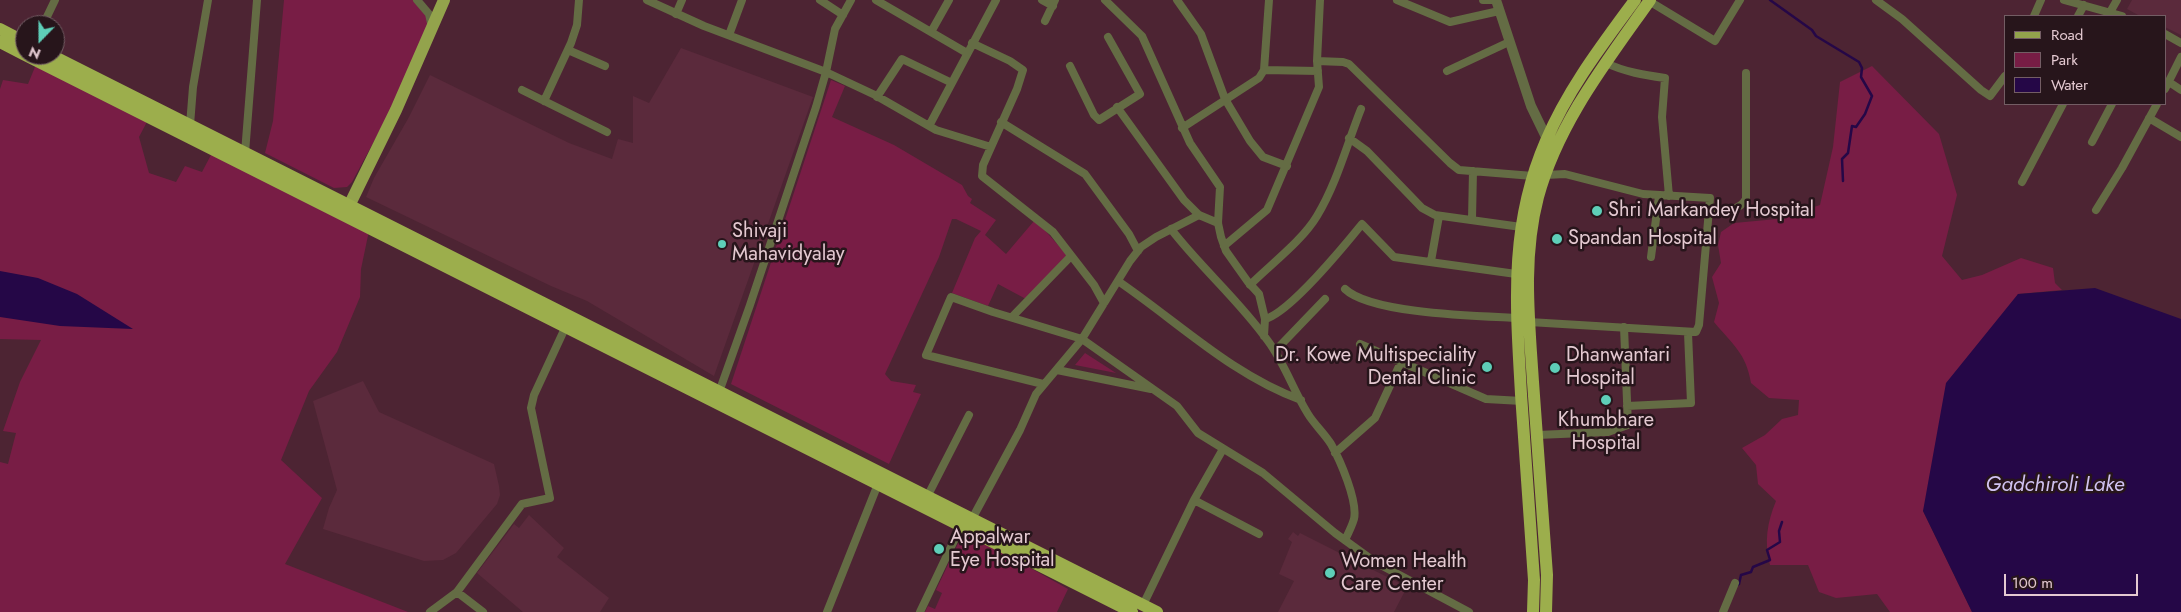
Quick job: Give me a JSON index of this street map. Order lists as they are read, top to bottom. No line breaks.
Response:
{"water":["Gadchiroli Lake"],"places":["Shri Markandey Hospital","Spandan Hospital","Shivaji Mahavidyalay","Dr. Kowe Multispeciality Dental Clinic","Dhanwantari Hospital","Khumbhare Hospital","Appalwar Eye Hospital","Women Health Care Center"],"legend":["Road","Park","Water"],"scale_bar":"100 m","north":"bottom"}
